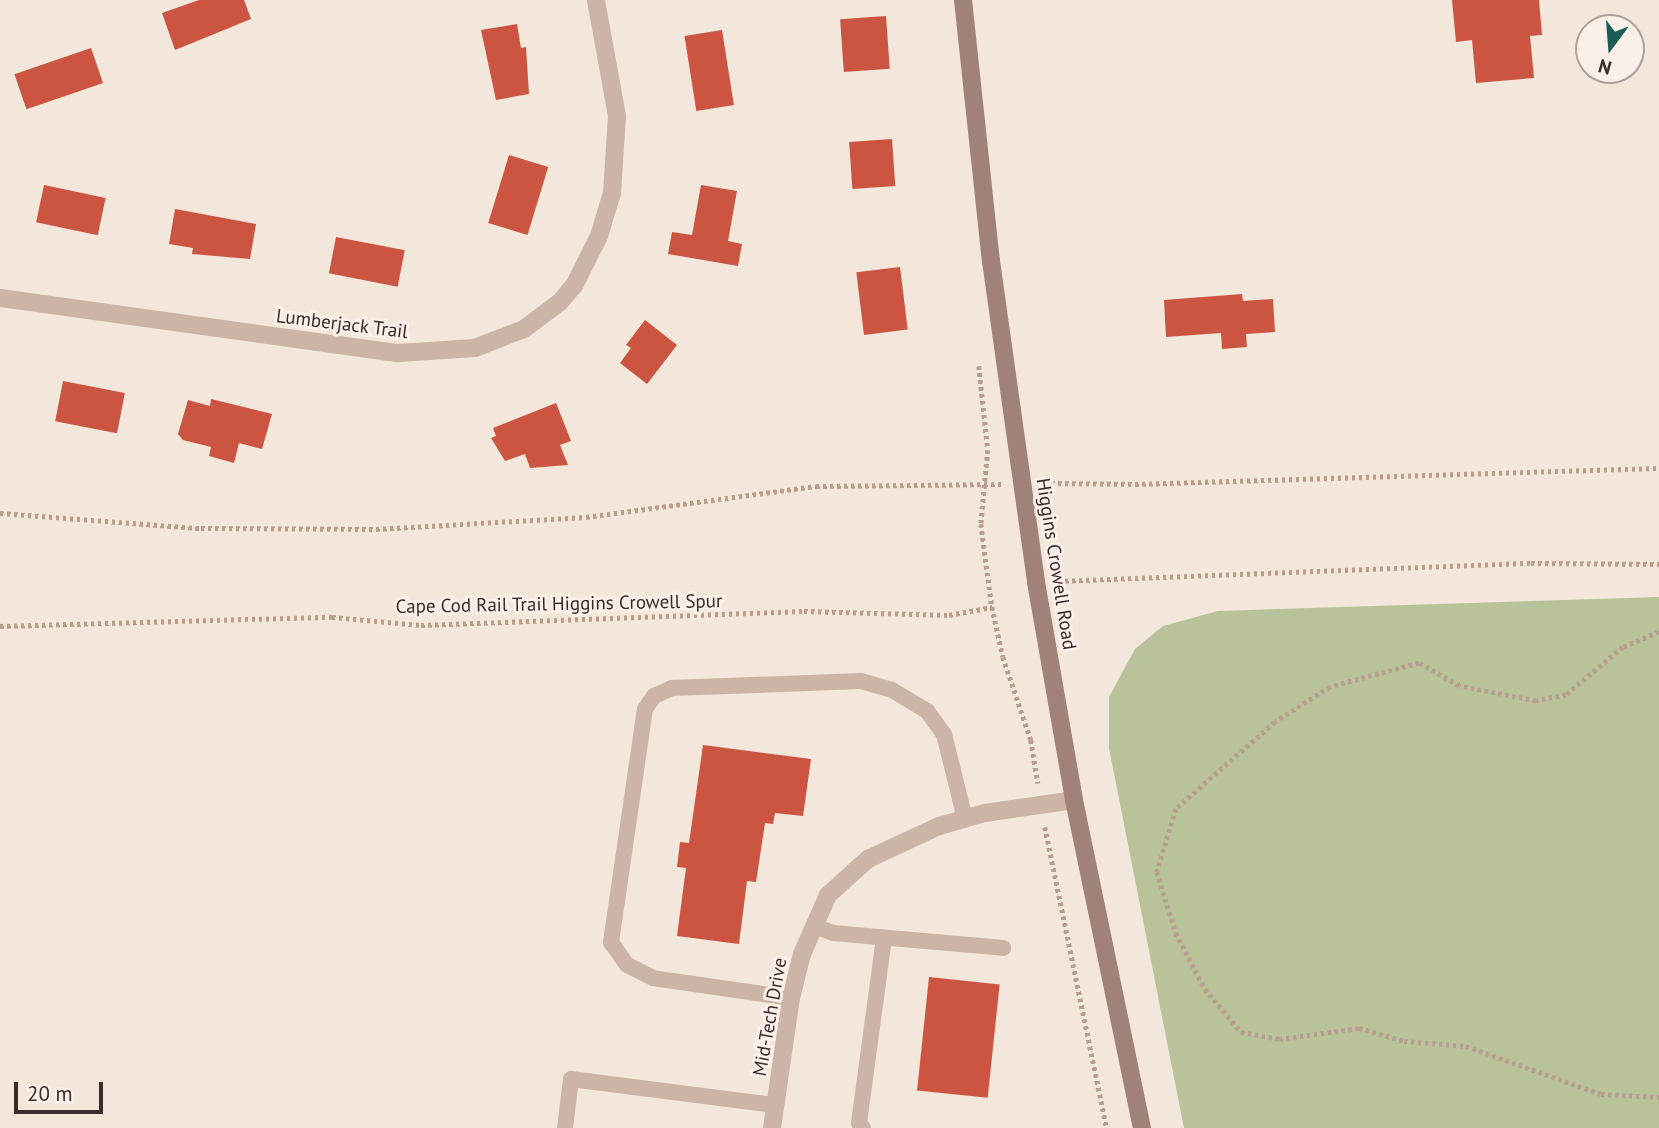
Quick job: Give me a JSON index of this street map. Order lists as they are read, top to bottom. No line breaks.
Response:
{"streets":{"main road":["Higgins Crowell Road"],"street":["Lumberjack Trail","Mid-Tech Drive"],"path":["Cape Cod Rail Trail Higgins Crowell Spur"]},"crossings":[["Higgins Crowell Road","Mid-Tech Drive"]],"scale_bar":"20 m","north":"bottom"}
